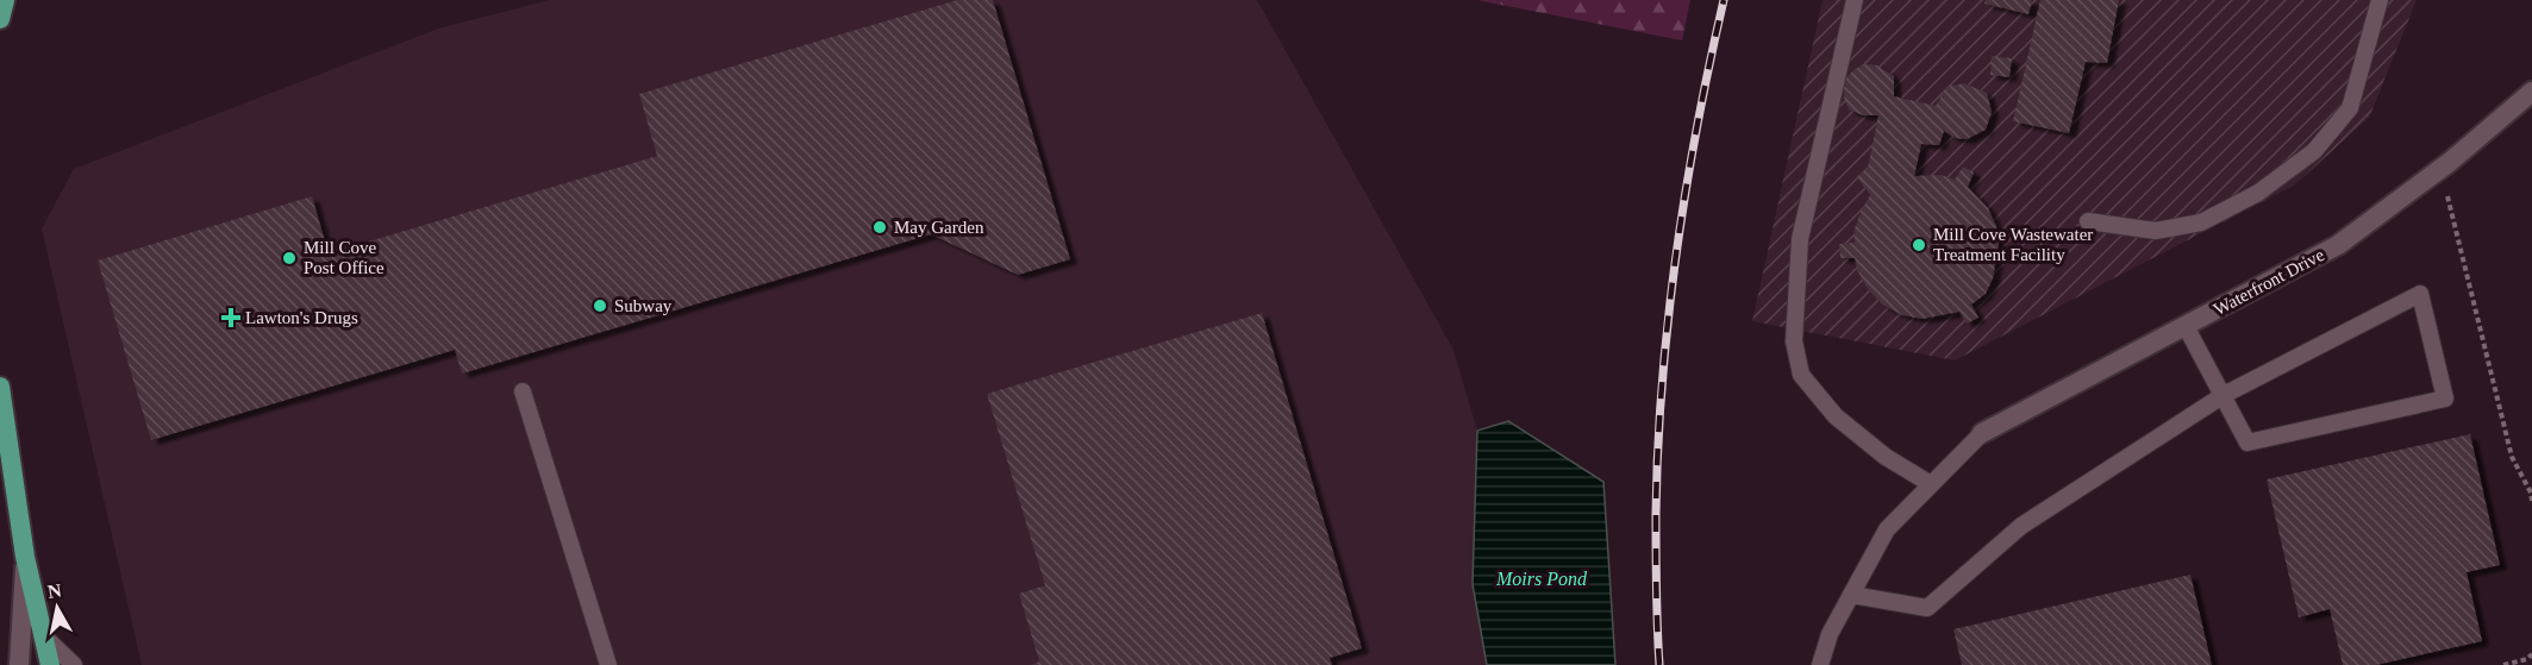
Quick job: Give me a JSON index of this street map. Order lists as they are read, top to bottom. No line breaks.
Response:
{"streets":{"street":["Waterfront Drive"]},"water":["Moirs Pond"],"places":{"other":["May Garden","Mill Cove Wastewater Treatment Facility","Mill Cove Post Office","Subway"],"health":["Lawton's Drugs"]},"north":"top"}
